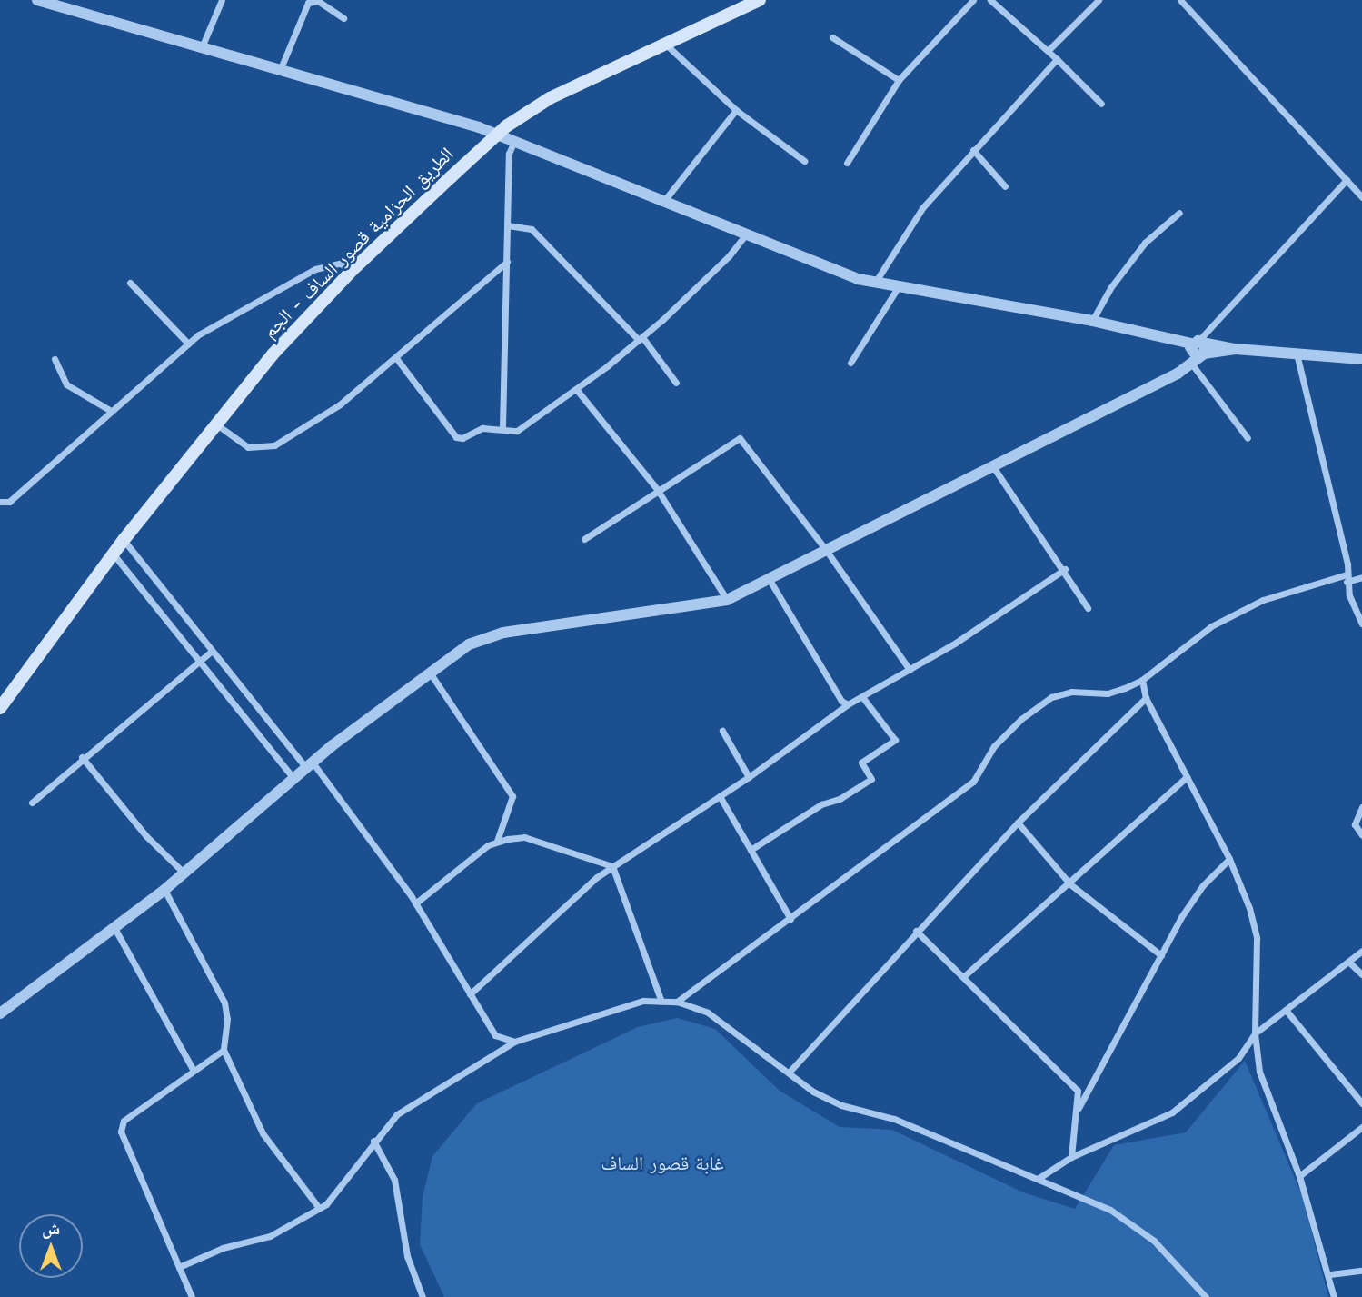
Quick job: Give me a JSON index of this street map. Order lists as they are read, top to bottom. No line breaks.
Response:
{"streets":{"main road":["الطريق الحزامية قصور الساف - الجم"]},"parks":["غابة قصور الساف"],"north":"top"}
